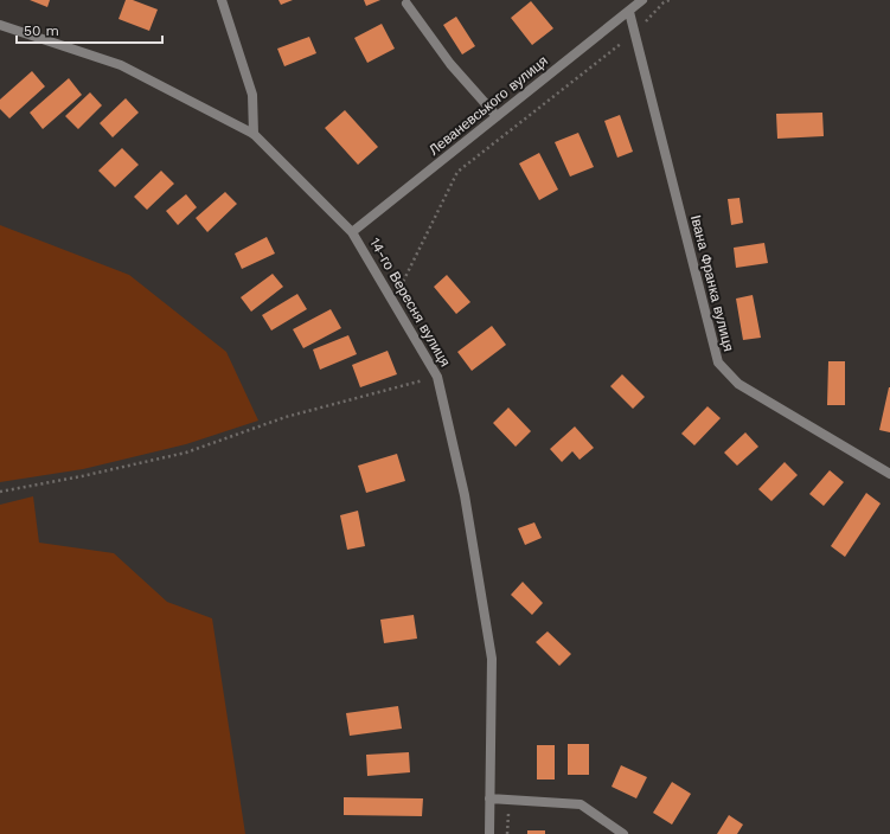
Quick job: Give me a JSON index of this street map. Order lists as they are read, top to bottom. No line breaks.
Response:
{"streets":{"street":["Леваневського вулиця","Івана Франка вулиця","14-го Вересня вулиця"]},"crossings":[["Леваневського вулиця","Івана Франка вулиця"],["Леваневського вулиця","14-го Вересня вулиця"]],"scale_bar":"50 m"}
